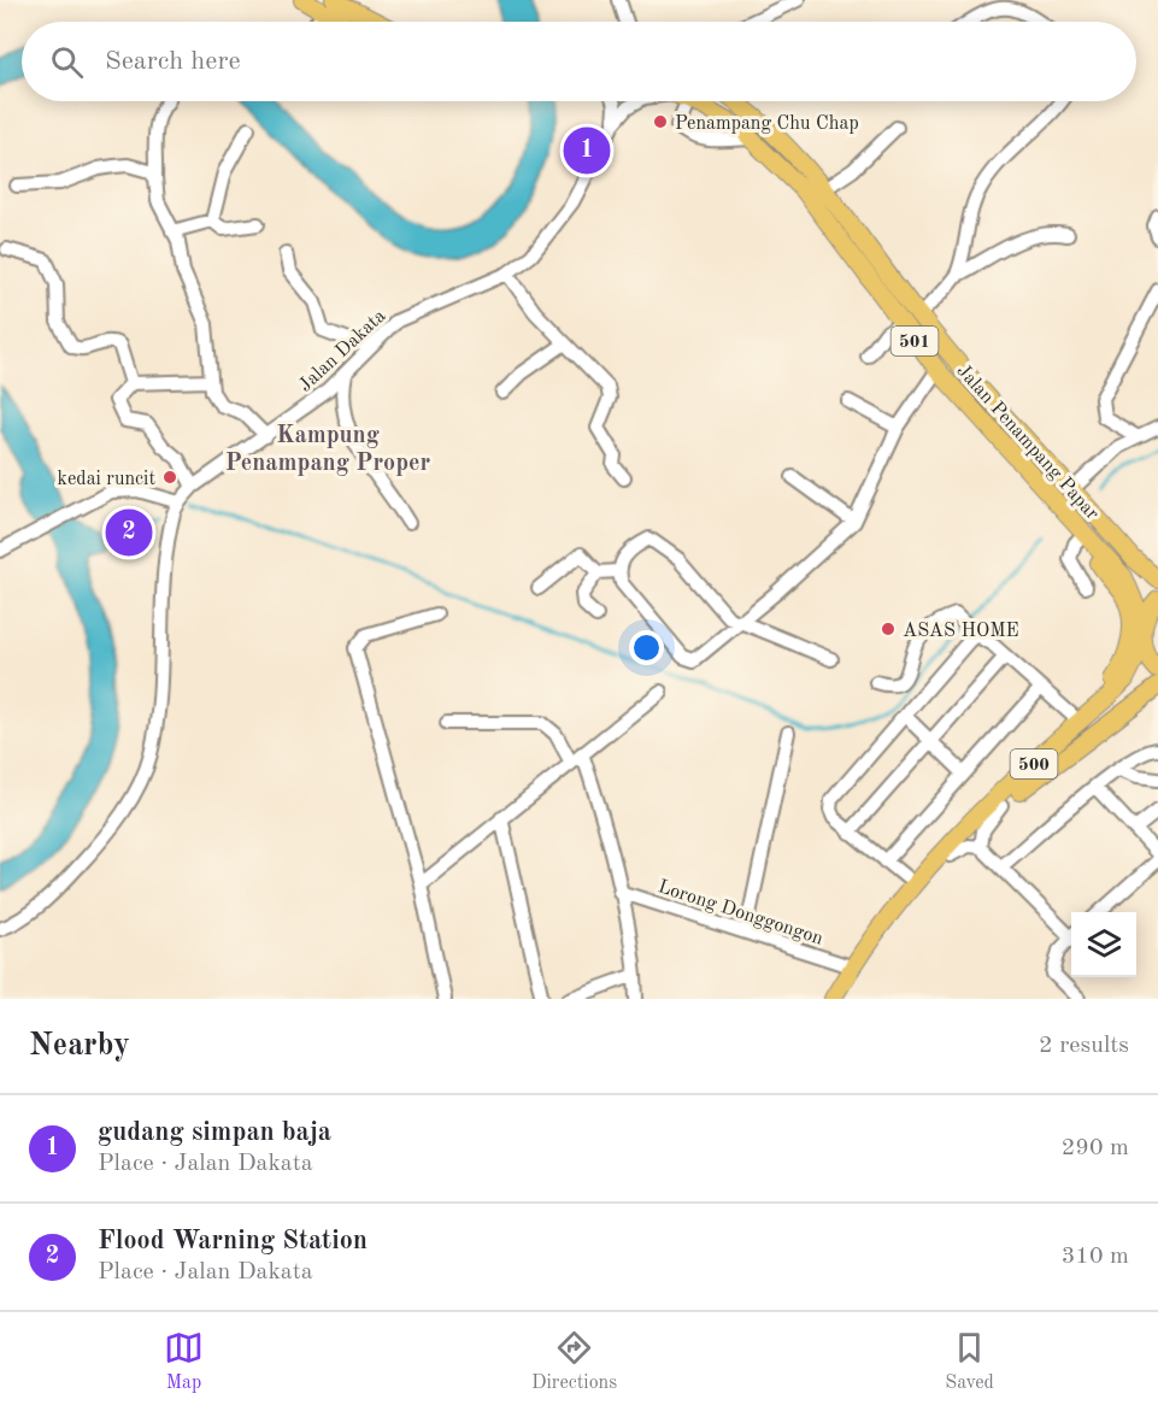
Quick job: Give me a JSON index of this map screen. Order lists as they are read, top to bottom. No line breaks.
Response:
{"streets":{"main road":["501","Jalan Penampang Papar","500"],"street":["Jalan Dakata","Lorong Donggongon"]},"crossings":[["Jalan Penampang Papar","500"],["500","Lorong Donggongon"]],"districts":["Kampung Penampang Proper"],"places":["Penampang Chu Chap","kedai runcit","ASAS HOME"],"page":{"search":"Search here","pins":["1","2"],"heading":["Nearby","2 results"],"list":[{"mark":"1","name":"gudang simpan baja","note":"Place · Jalan Dakata","value":"290 m"},{"mark":"2","name":"Flood Warning Station","note":"Place · Jalan Dakata","value":"310 m"}],"nav":["Map","Directions","Saved"]}}
